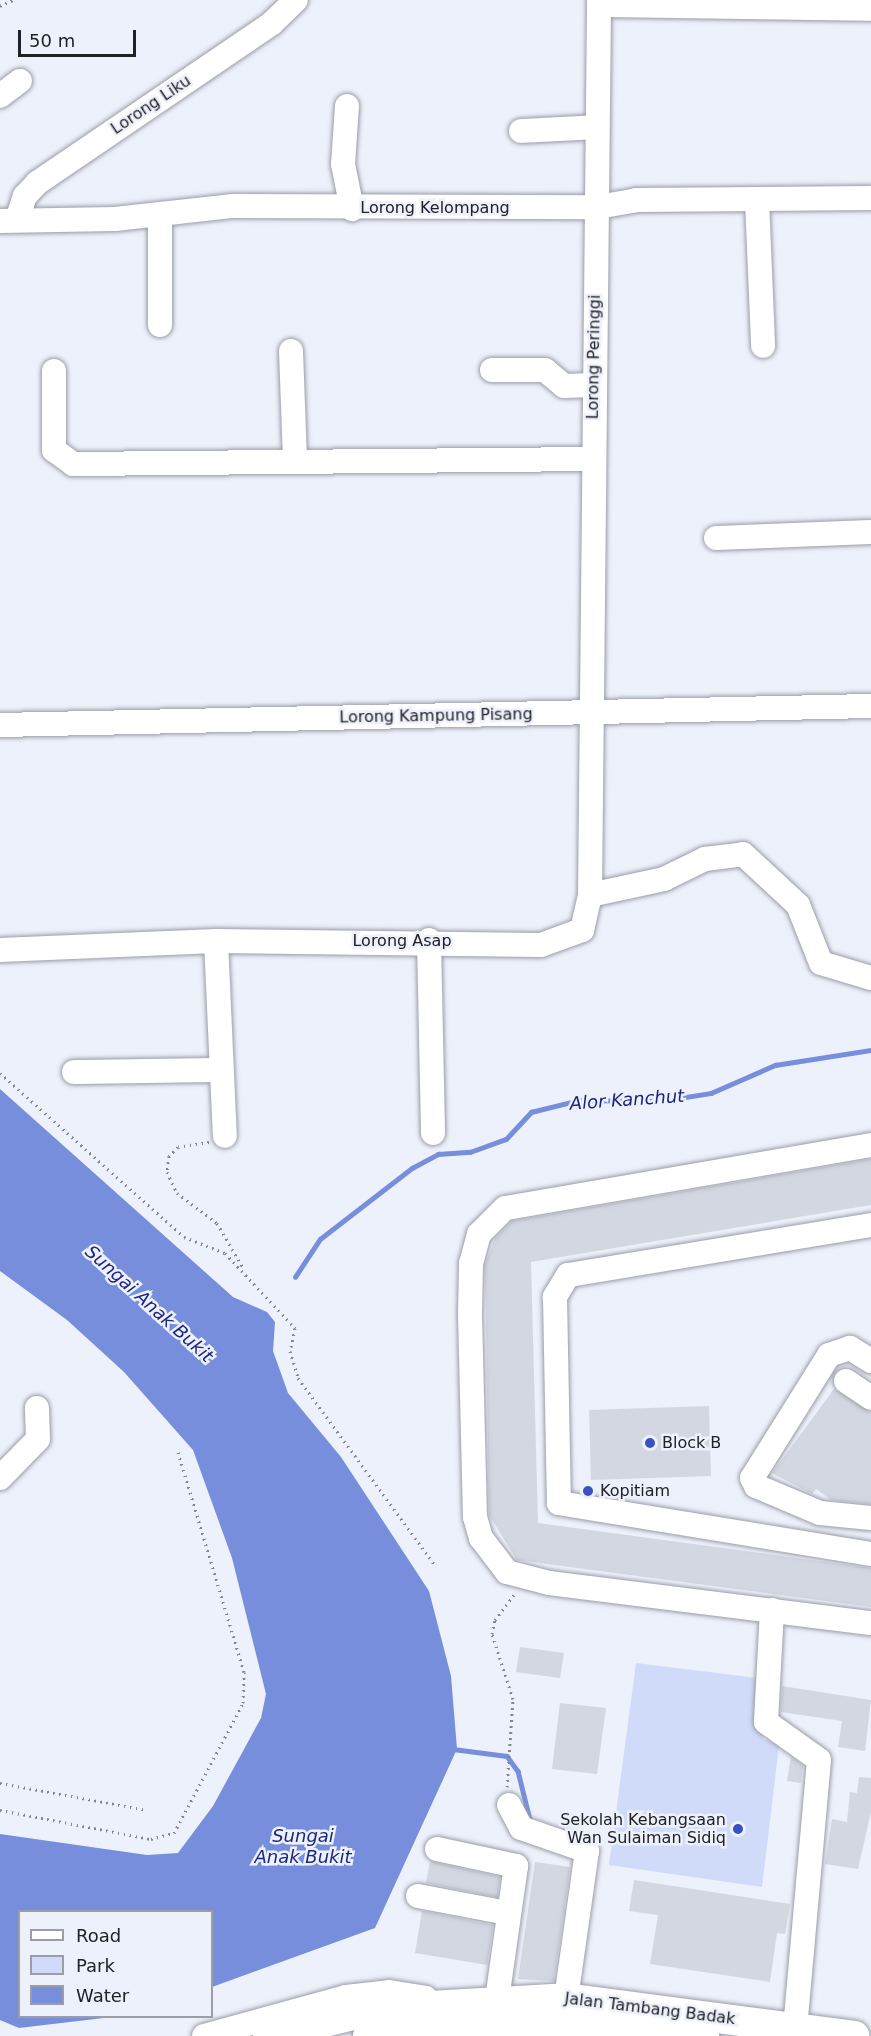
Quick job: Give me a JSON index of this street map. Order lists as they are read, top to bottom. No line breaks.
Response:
{"streets":{"main road":["Jalan Tambang Badak"],"street":["Lorong Liku","Lorong Kelompang","Lorong Peringgi","Lorong Kampung Pisang","Lorong Asap"]},"crossings":[["Lorong Liku","Lorong Kelompang"],["Lorong Kelompang","Lorong Peringgi"],["Lorong Peringgi","Lorong Kampung Pisang"],["Lorong Peringgi","Lorong Asap"],["Lorong Kampung Pisang","Lorong Asap"]],"water":["Alor Kanchut","Sungai Anak Bukit"],"places":["Block B","Kopitiam","Sekolah Kebangsaan Wan Sulaiman Sidiq"],"legend":["Road","Park","Water"],"scale_bar":"50 m"}
